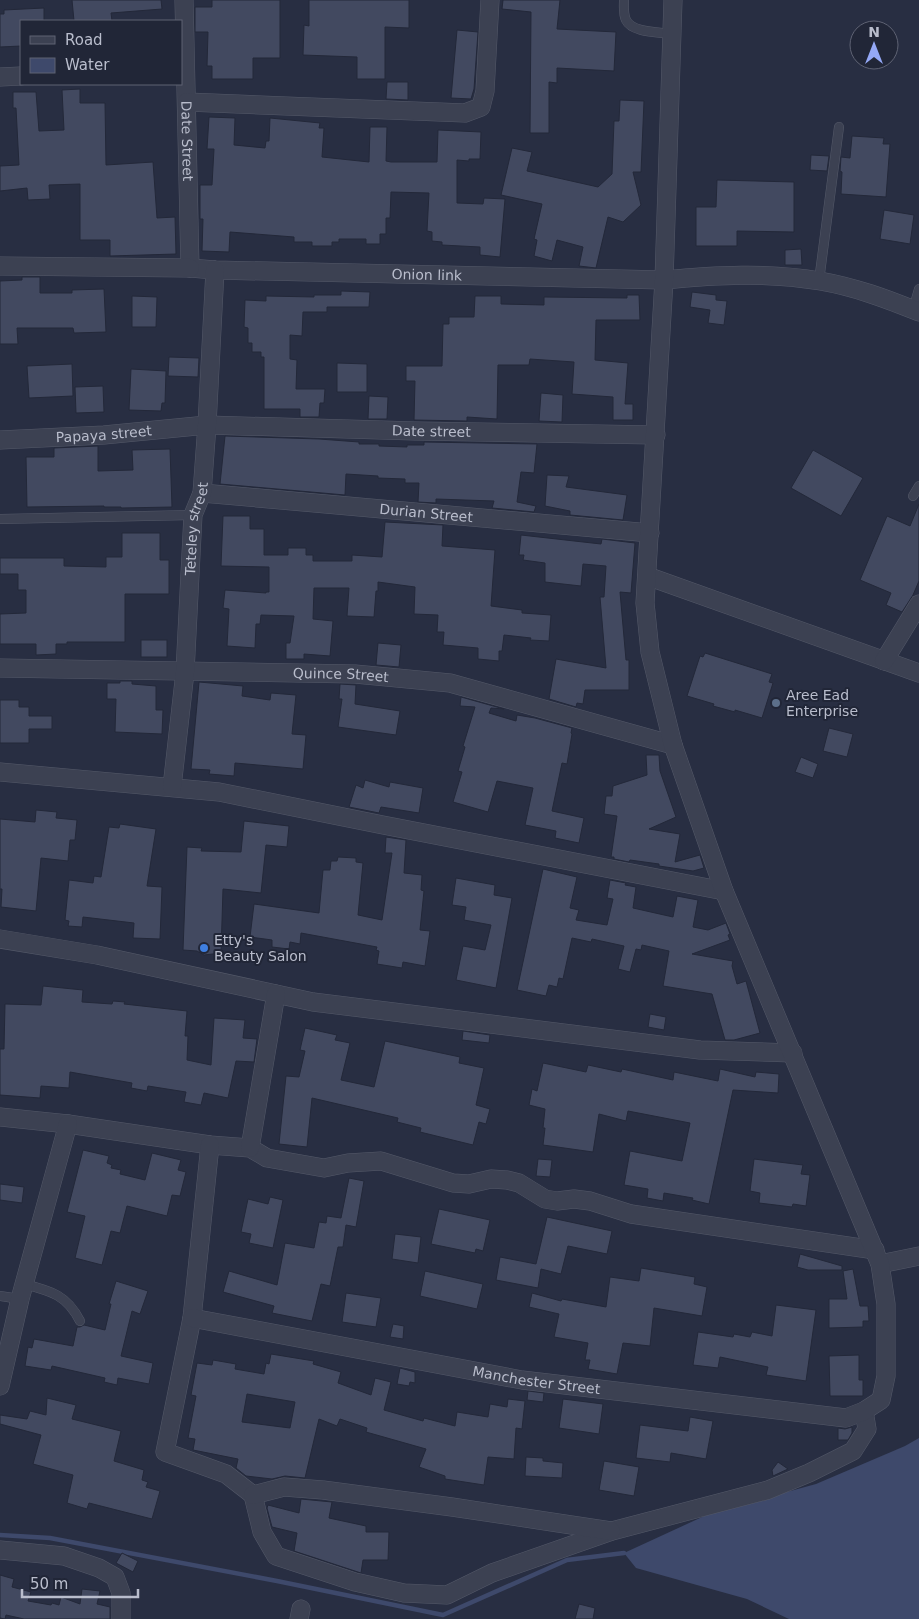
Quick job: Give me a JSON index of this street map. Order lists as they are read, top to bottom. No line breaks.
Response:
{"streets":{"street":["Date Street","Onion link","Date street","Papaya street","Durian Street","Teteley street","Quince Street","Manchester Street"]},"crossings":[["Date Street","Onion link"],["Onion link","Teteley street"],["Date street","Papaya street"],["Date street","Teteley street"],["Papaya street","Teteley street"],["Durian Street","Teteley street"],["Teteley street","Quince Street"]],"places":["Aree Ead Enterprise","Etty's Beauty Salon"],"legend":["Road","Water"],"scale_bar":"50 m","north":"top"}
